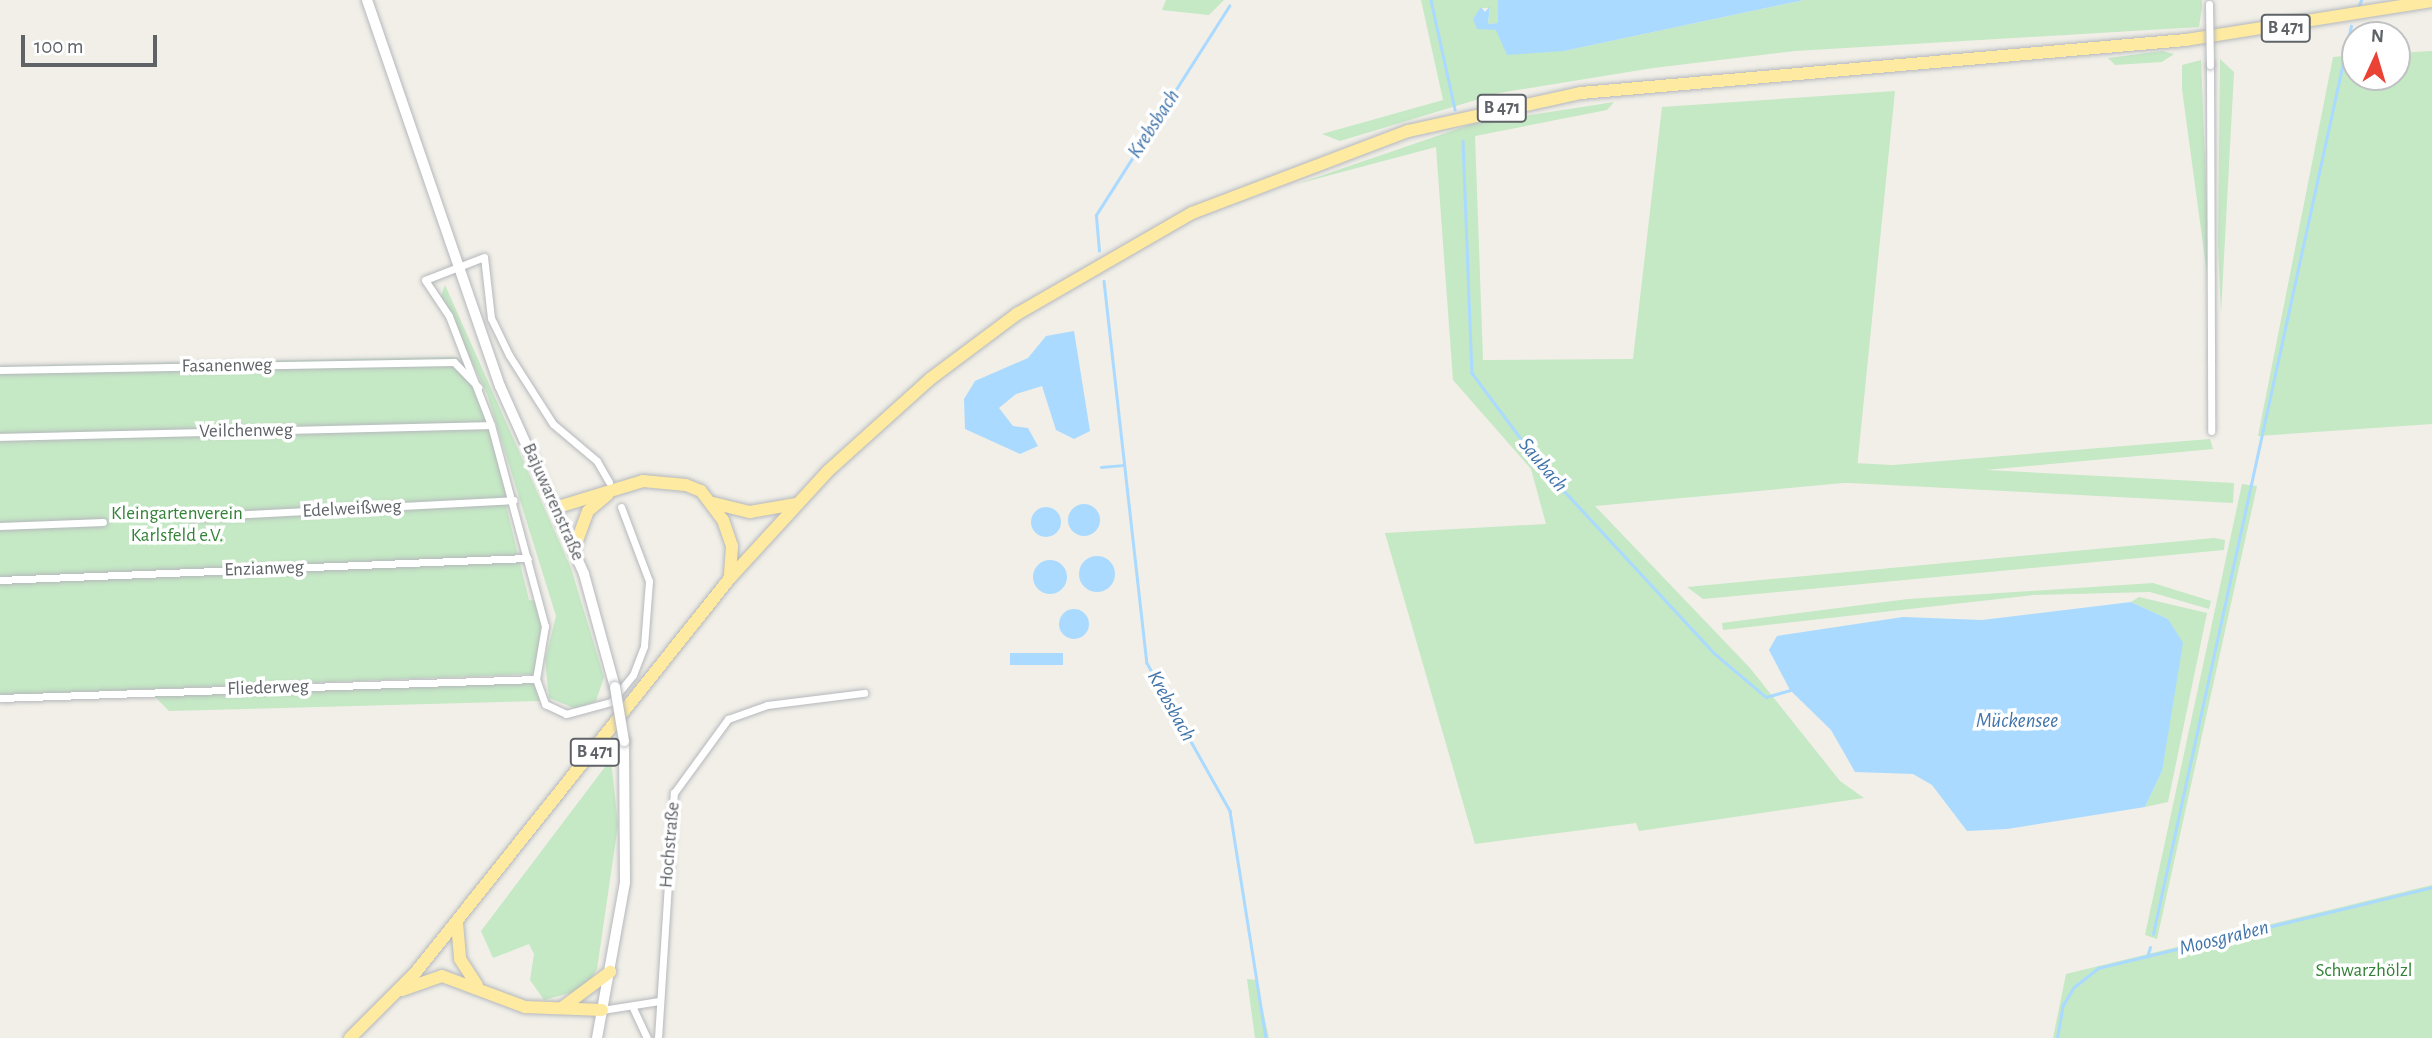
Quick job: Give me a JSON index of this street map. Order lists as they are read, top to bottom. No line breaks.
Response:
{"streets":{"highway":["B 471"],"main road":["Bajuwarenstraße"],"street":["Fasanenweg","Veilchenweg","Edelweißweg","Enzianweg","Fliederweg","Hochstraße"]},"crossings":[["Fasanenweg","Bajuwarenstraße"],["Veilchenweg","Bajuwarenstraße"],["Bajuwarenstraße","Edelweißweg"],["Bajuwarenstraße","Enzianweg"],["Bajuwarenstraße","Fliederweg"]],"water":["Krebsbach","Saubach","Mückensee","Moosgraben"],"parks":["Kleingartenverein Karlsfeld e.V.","Schwarzhölzl"],"scale_bar":"100 m","north":"top"}
